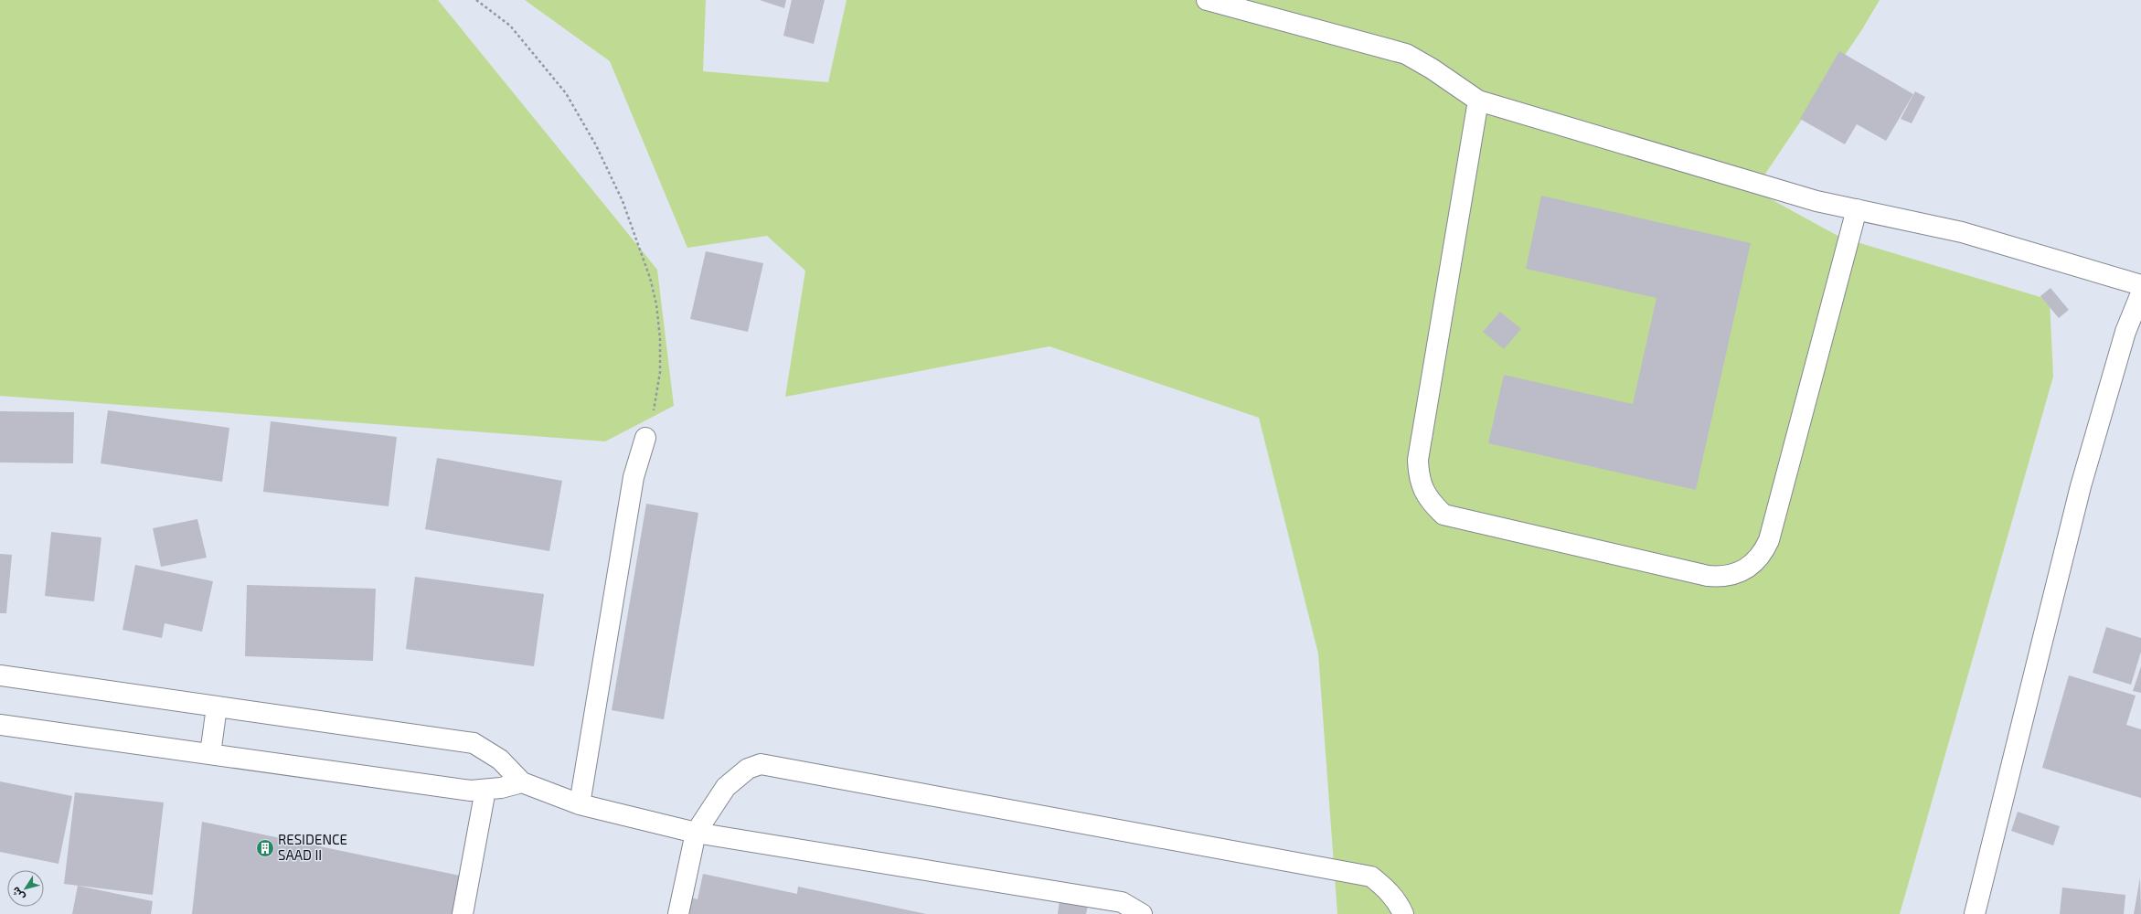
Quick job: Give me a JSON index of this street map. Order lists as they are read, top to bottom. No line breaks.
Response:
{"places":{"building":["RESIDENCE SAAD II"]},"north":"bottom left"}
